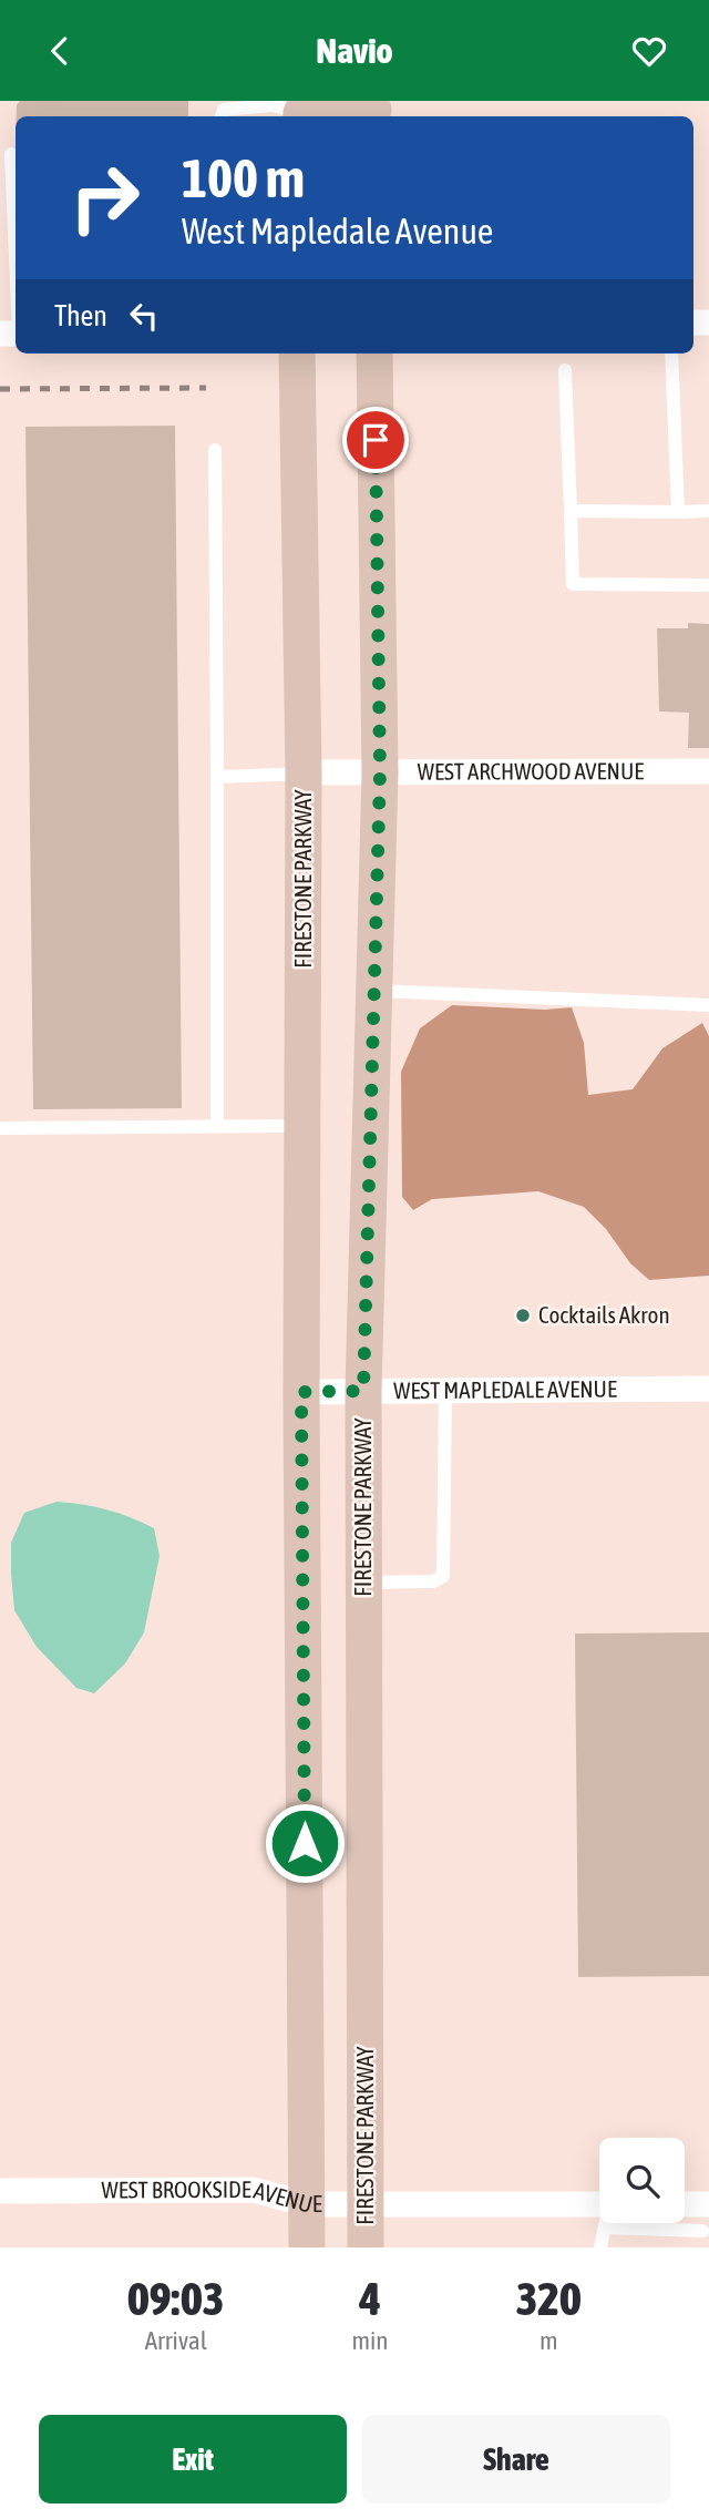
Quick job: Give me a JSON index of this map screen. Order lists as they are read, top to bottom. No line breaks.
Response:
{"streets":{"street":["WEST ARCHWOOD AVENUE","FIRESTONE PARKWAY","WEST MAPLEDALE AVENUE","WEST BROOKSIDE AVENUE"]},"crossings":[["WEST ARCHWOOD AVENUE","FIRESTONE PARKWAY"],["FIRESTONE PARKWAY","WEST MAPLEDALE AVENUE"],["FIRESTONE PARKWAY","WEST BROOKSIDE AVENUE"]],"places":["Cocktails Akron"],"page":{"header":"Navio","turn":["100 m","West Mapledale Avenue"],"then":"Then","eta":["09:03","Arrival","4","min","320","m"],"buttons":["Exit","Share"]}}
